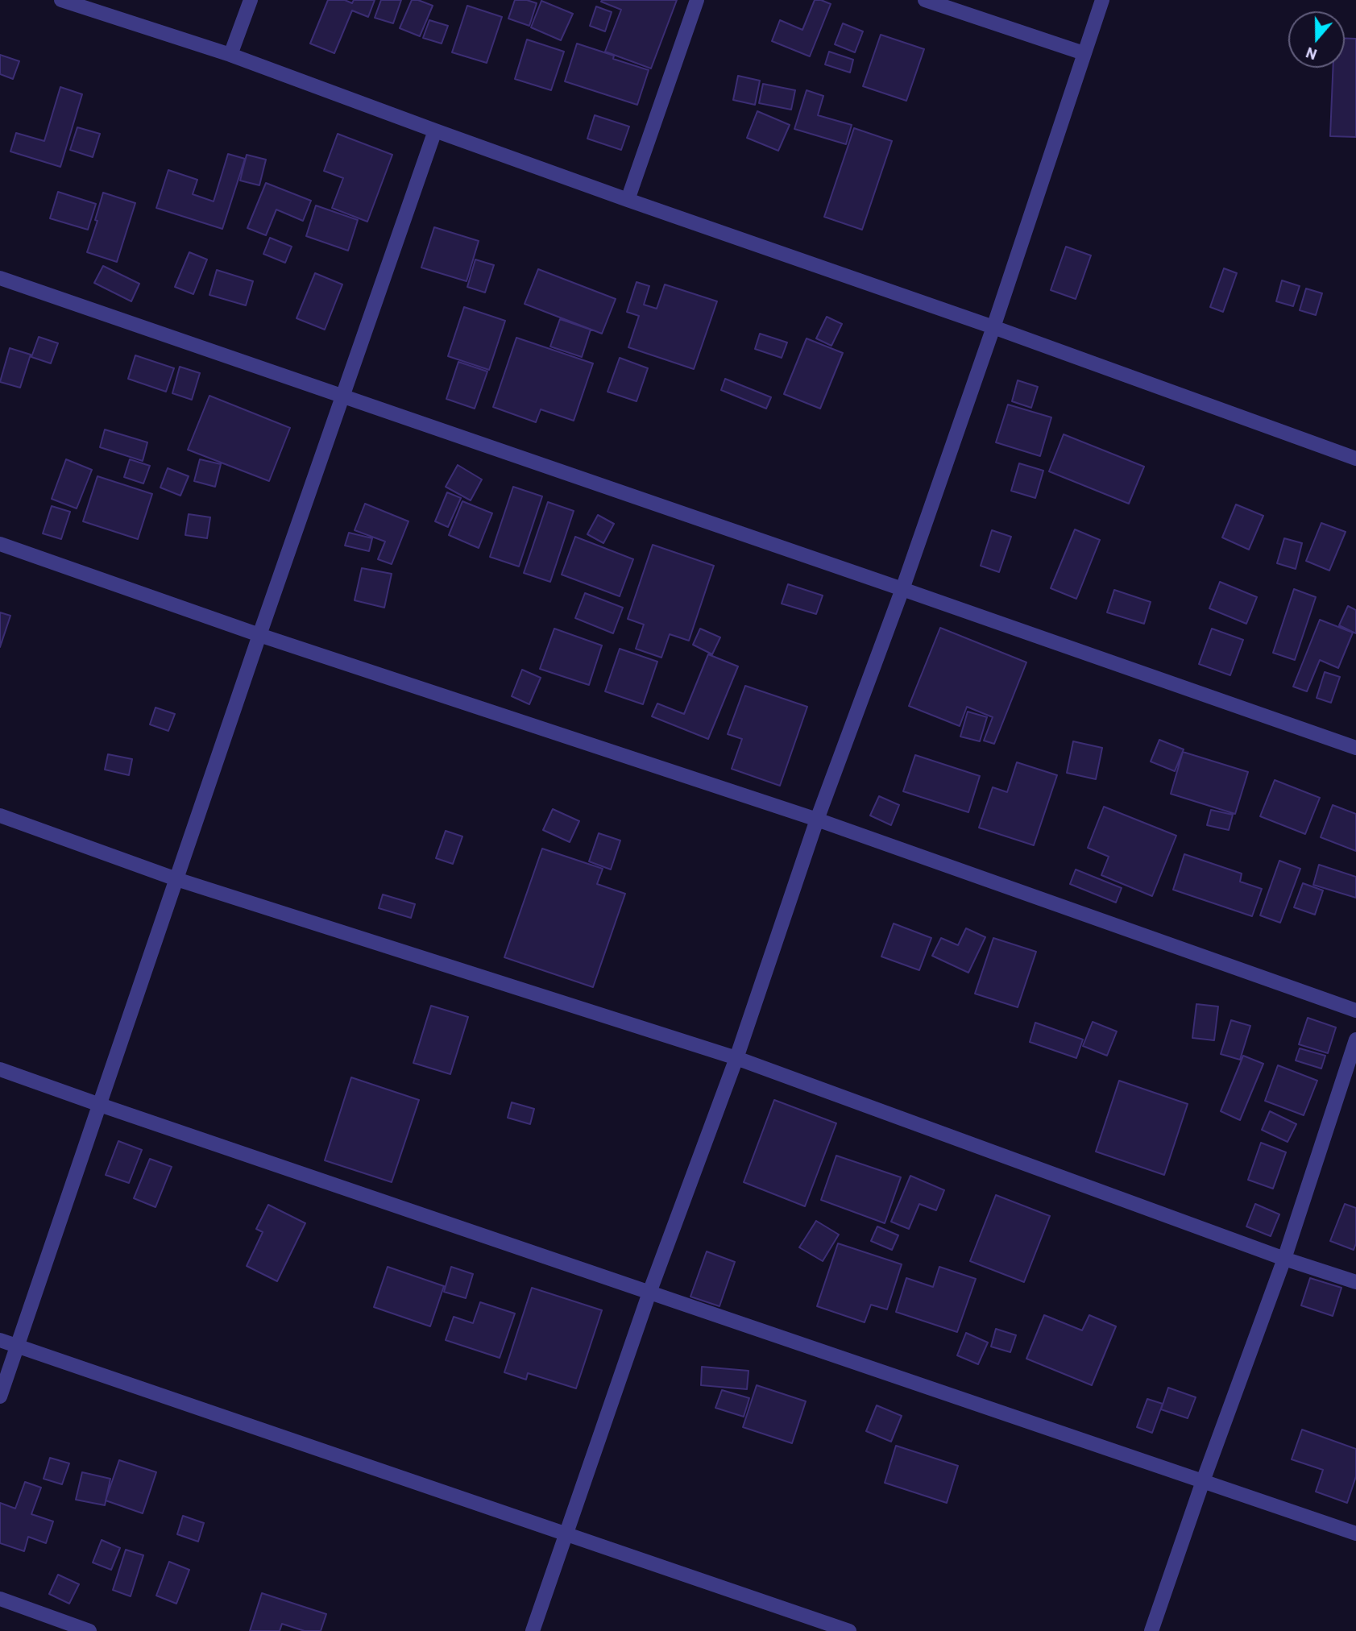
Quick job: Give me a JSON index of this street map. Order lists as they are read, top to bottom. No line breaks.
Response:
{"north":"bottom"}
